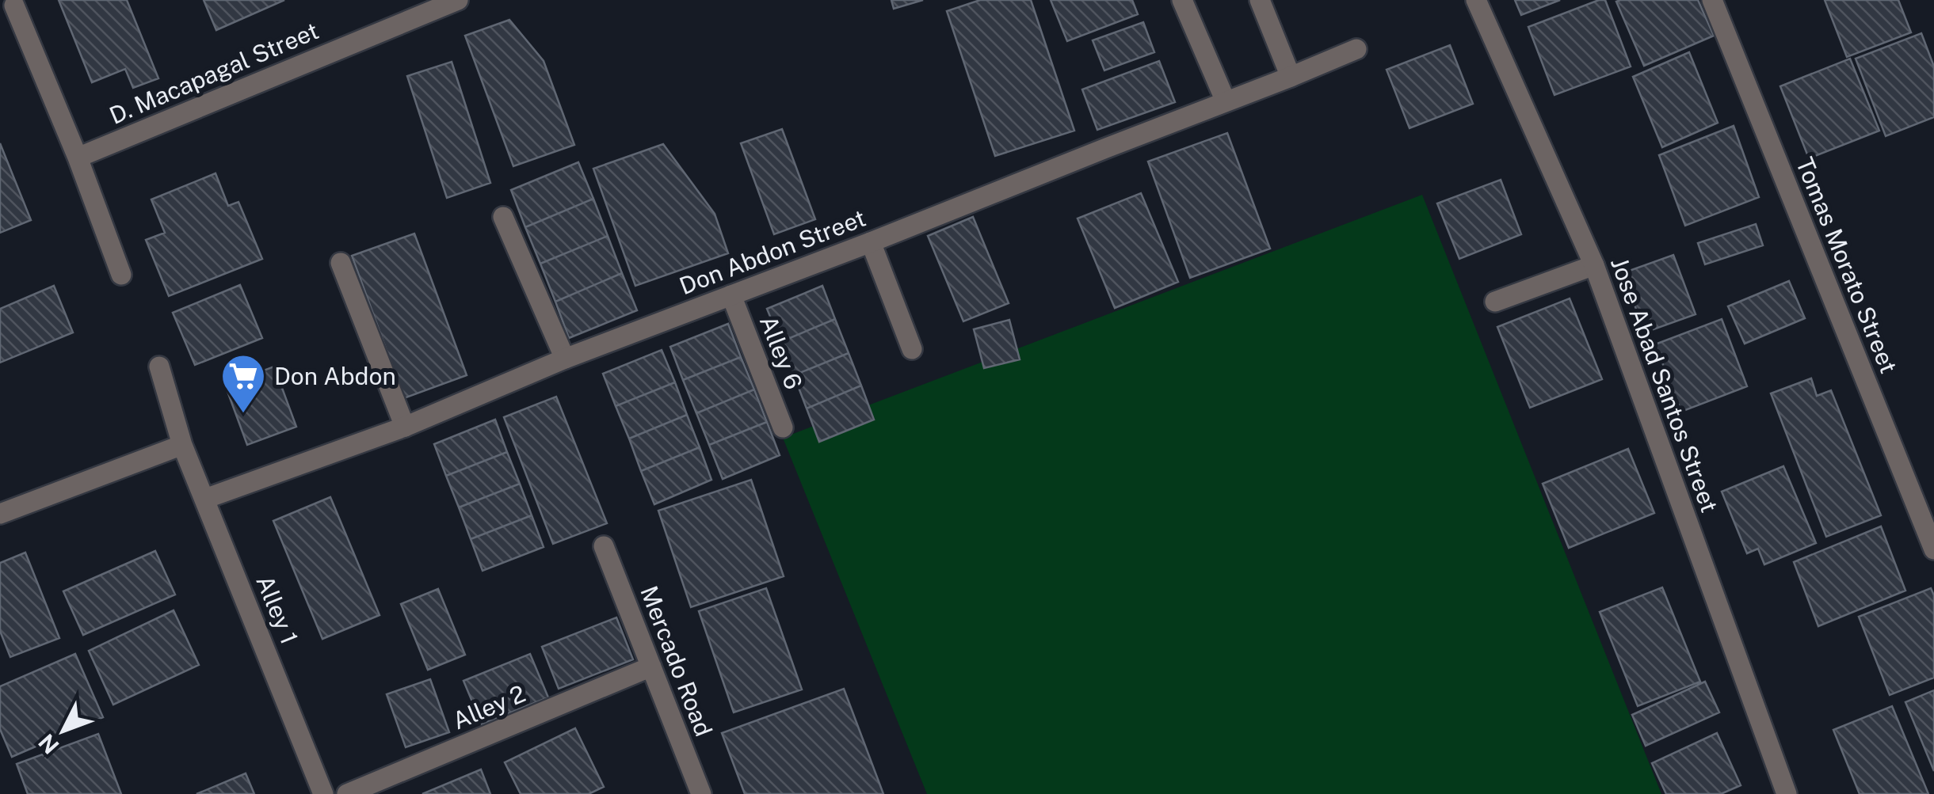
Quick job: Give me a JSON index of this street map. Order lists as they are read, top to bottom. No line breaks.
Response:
{"streets":{"street":["D. Macapagal Street","Don Abdon Street","Tomas Morato Street","Alley 6","Jose Abad Santos Street","Alley 1","Mercado Road","Alley 2"]},"crossings":[["Don Abdon Street","Alley 6"],["Don Abdon Street","Alley 1"],["Mercado Road","Alley 2"]],"places":{"supermarket":["Don Abdon"]},"north":"bottom left"}
